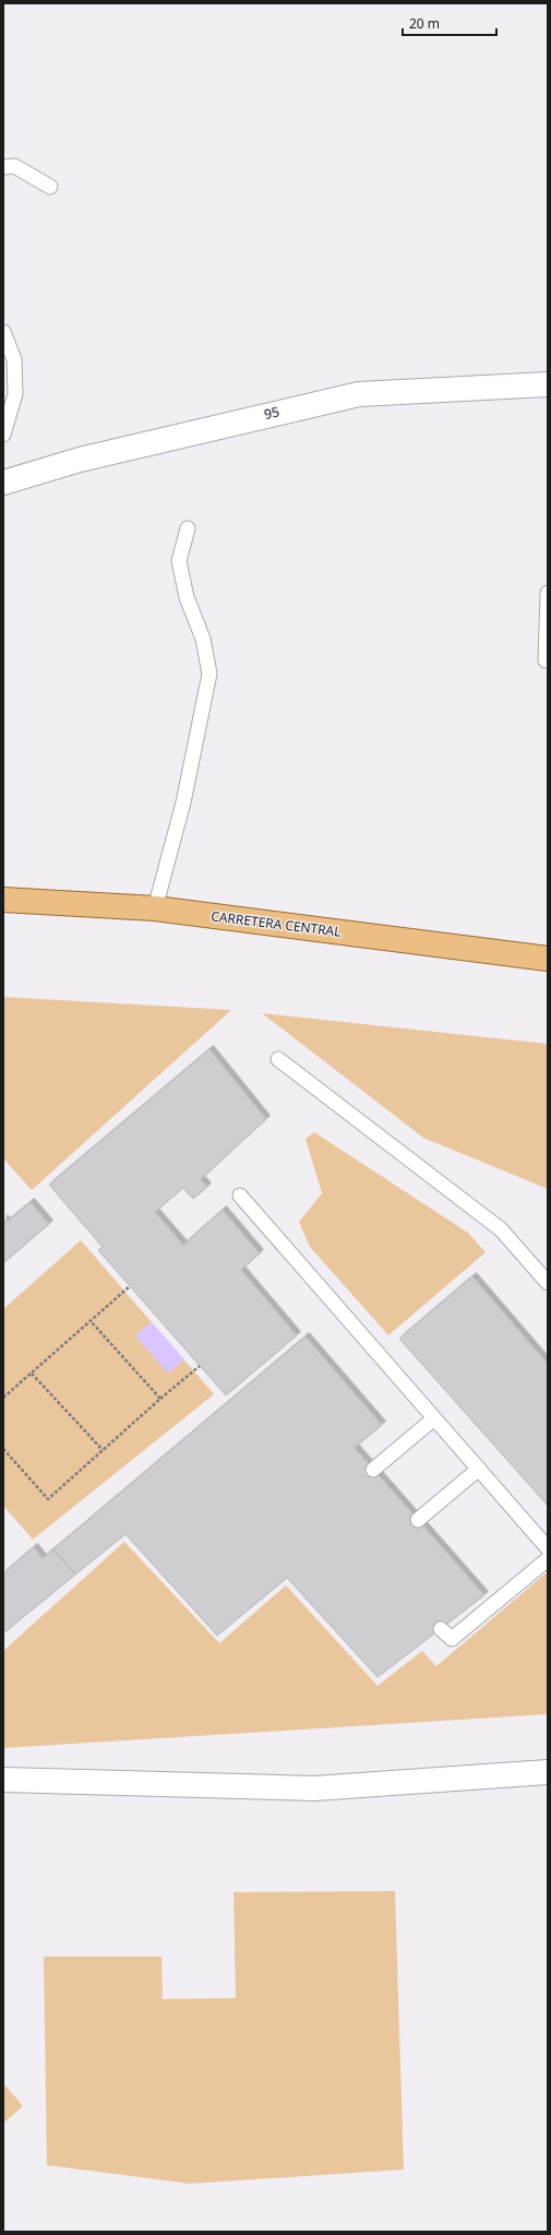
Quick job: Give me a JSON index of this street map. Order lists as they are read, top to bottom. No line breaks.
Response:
{"streets":{"main road":["CARRETERA CENTRAL"],"street":["95"]},"scale_bar":"20 m"}
